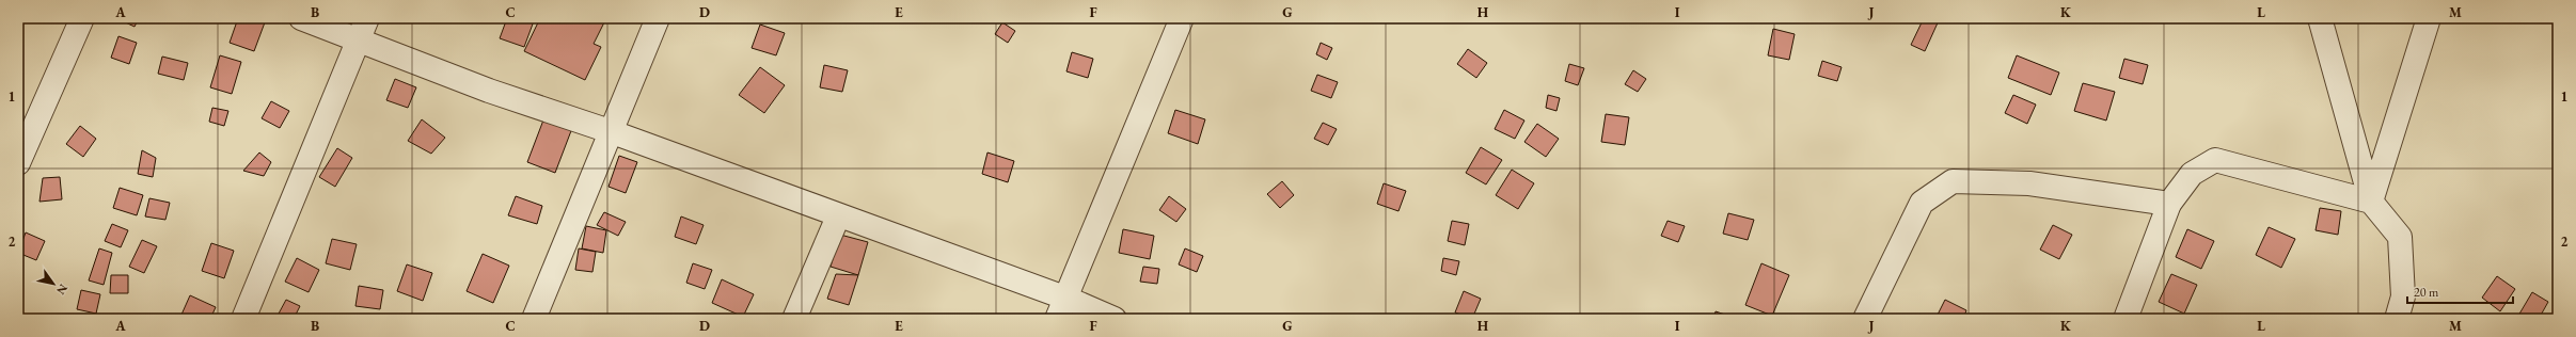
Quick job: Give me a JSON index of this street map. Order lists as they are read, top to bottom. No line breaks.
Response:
{"scale_bar":"20 m","north":"bottom right","grid":{"columns":["A","B","C","D","E","F","G","H","I","J","K","L","M"],"rows":["1","2"]}}
